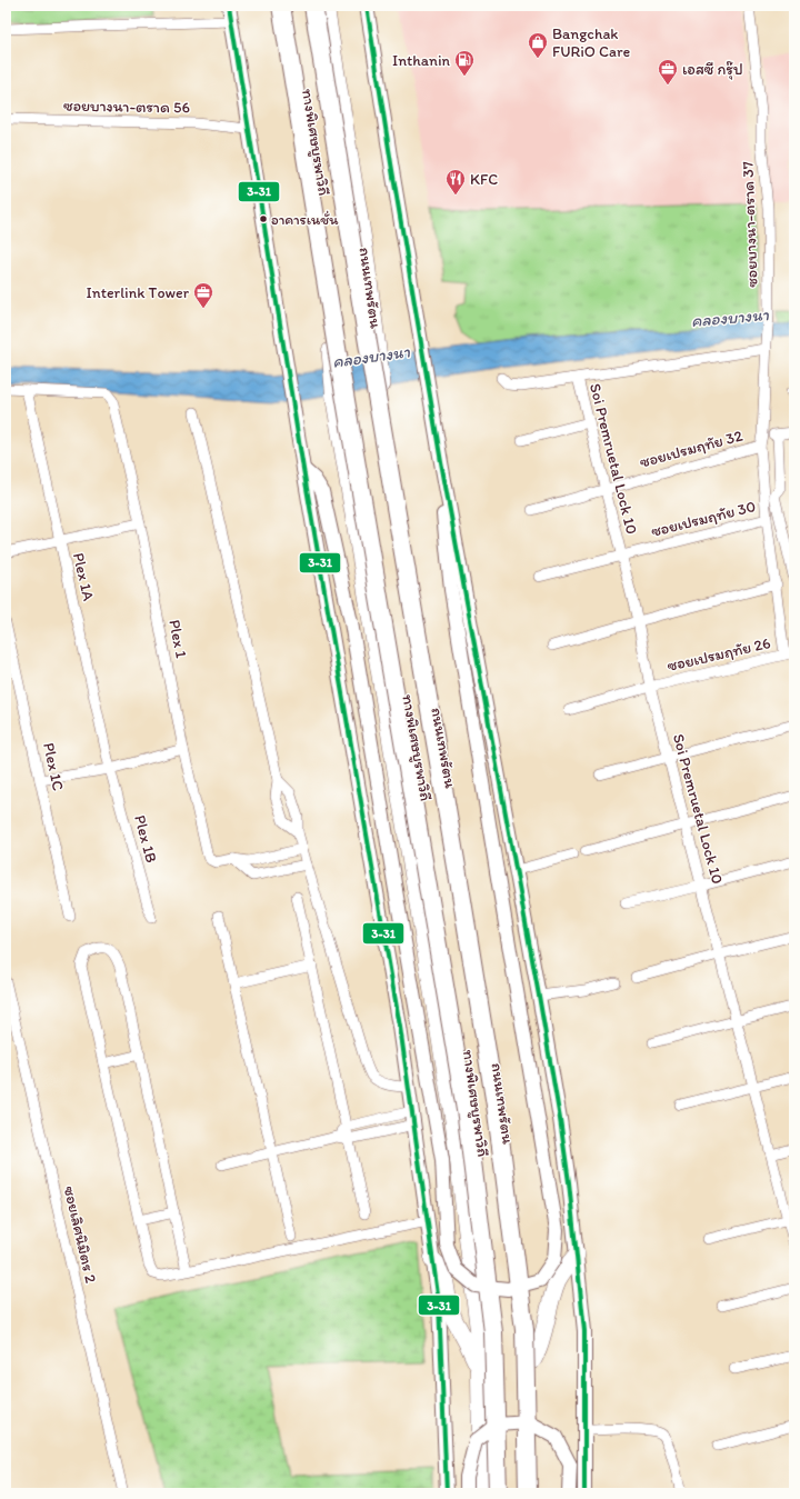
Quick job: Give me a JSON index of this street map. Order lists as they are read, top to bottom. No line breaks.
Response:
{"streets":{"highway":["ทางพิเศษบูรพาวิถี","ถนนเทพรัตน"],"street":["ซอยบางนา-ตราด 56","ซอยบางนา-ตราด 37","ซอยเปรมฤทัย 32","Soi Premruetal Lock 10","ซอยเปรมฤทัย 30","Plex 1A","Plex 1","ซอยเปรมฤทัย 26","Plex 1C","Plex 1B","ซอยเลิศนิมิตร 2"]},"crossings":[["ซอยบางนา-ตราด 37","ซอยเปรมฤทัย 32"],["ซอยบางนา-ตราด 37","ซอยเปรมฤทัย 30"],["ซอยบางนา-ตราด 37","ซอยเปรมฤทัย 26"],["ซอยเปรมฤทัย 32","Soi Premruetal Lock 10"],["Soi Premruetal Lock 10","ซอยเปรมฤทัย 30"],["Soi Premruetal Lock 10","ซอยเปรมฤทัย 26"],["Plex 1A","Plex 1"],["Plex 1A","Plex 1B"]],"water":["คลองบางนา"],"places":{"shop":["Bangchak FURiO Care"],"fuel station":["Inthanin"],"office":["เอสซี กรุ๊ป","Interlink Tower"],"restaurant":["KFC"],"other":["อาคารเนชั่น"]},"lines":["transit line 3-31"]}
